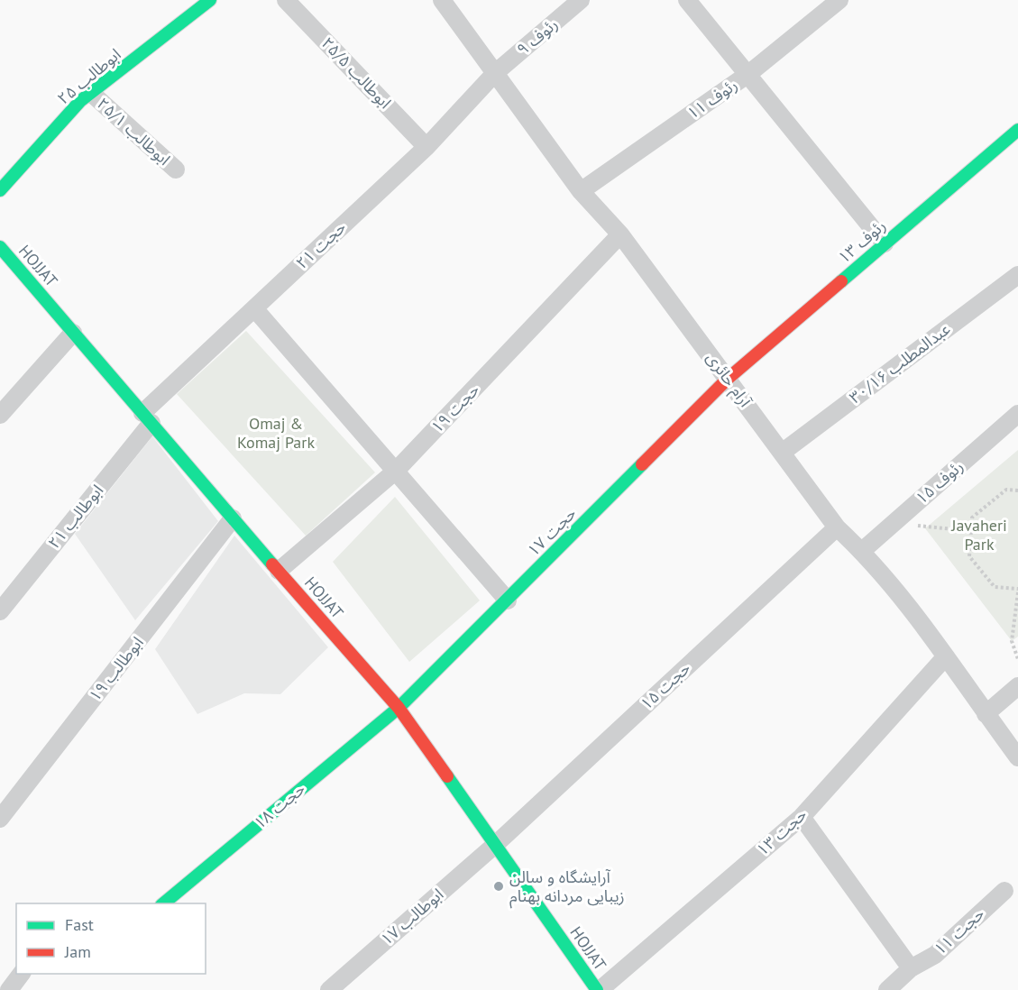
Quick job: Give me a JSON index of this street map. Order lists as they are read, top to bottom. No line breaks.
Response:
{"streets":{"street":["رئوف ۹","ابوطالب ۲۵/۵","ابوطالب ۲۵","رئوف ۱۱","ابوطالب ۲۵/۱","رئوف ۱۳","حجت ۲۱","HOJJAT","عبدالمطلب ۳۰/۱۶","آرام حائری","حجت ۱۹","رئوف ۱۵","ابوطالب ۲۱","حجت ۱۷","ابوطالب ۱۹","حجت ۱۵","حجت ۱۸","حجت ۱۳","ابوطالب ۱۷","حجت ۱۱"]},"crossings":[["رئوف ۹","حجت ۲۱"],["رئوف ۹","آرام حائری"],["ابوطالب ۲۵/۵","حجت ۲۱"],["ابوطالب ۲۵","ابوطالب ۲۵/۱"],["رئوف ۱۱","آرام حائری"],["رئوف ۱۳","آرام حائری"],["رئوف ۱۳","حجت ۱۷"],["حجت ۲۱","HOJJAT"],["حجت ۲۱","آرام حائری"],["حجت ۲۱","ابوطالب ۲۱"],["HOJJAT","حجت ۱۹"],["HOJJAT","ابوطالب ۲۱"],["HOJJAT","حجت ۱۷"],["HOJJAT","ابوطالب ۱۹"],["HOJJAT","حجت ۱۵"],["HOJJAT","حجت ۱۸"],["HOJJAT","حجت ۱۳"],["HOJJAT","ابوطالب ۱۷"],["عبدالمطلب ۳۰/۱۶","آرام حائری"],["آرام حائری","حجت ۱۹"],["آرام حائری","رئوف ۱۵"],["آرام حائری","حجت ۱۷"],["آرام حائری","حجت ۱۵"],["آرام حائری","حجت ۱۳"],["حجت ۱۷","حجت ۱۸"],["حجت ۱۵","ابوطالب ۱۷"]],"parks":["Omaj & Komaj Park","Javaheri Park"],"places":["آرایشگاه و سالن زیبایی مردانه بهنام"],"legend":["Fast","Jam"]}
